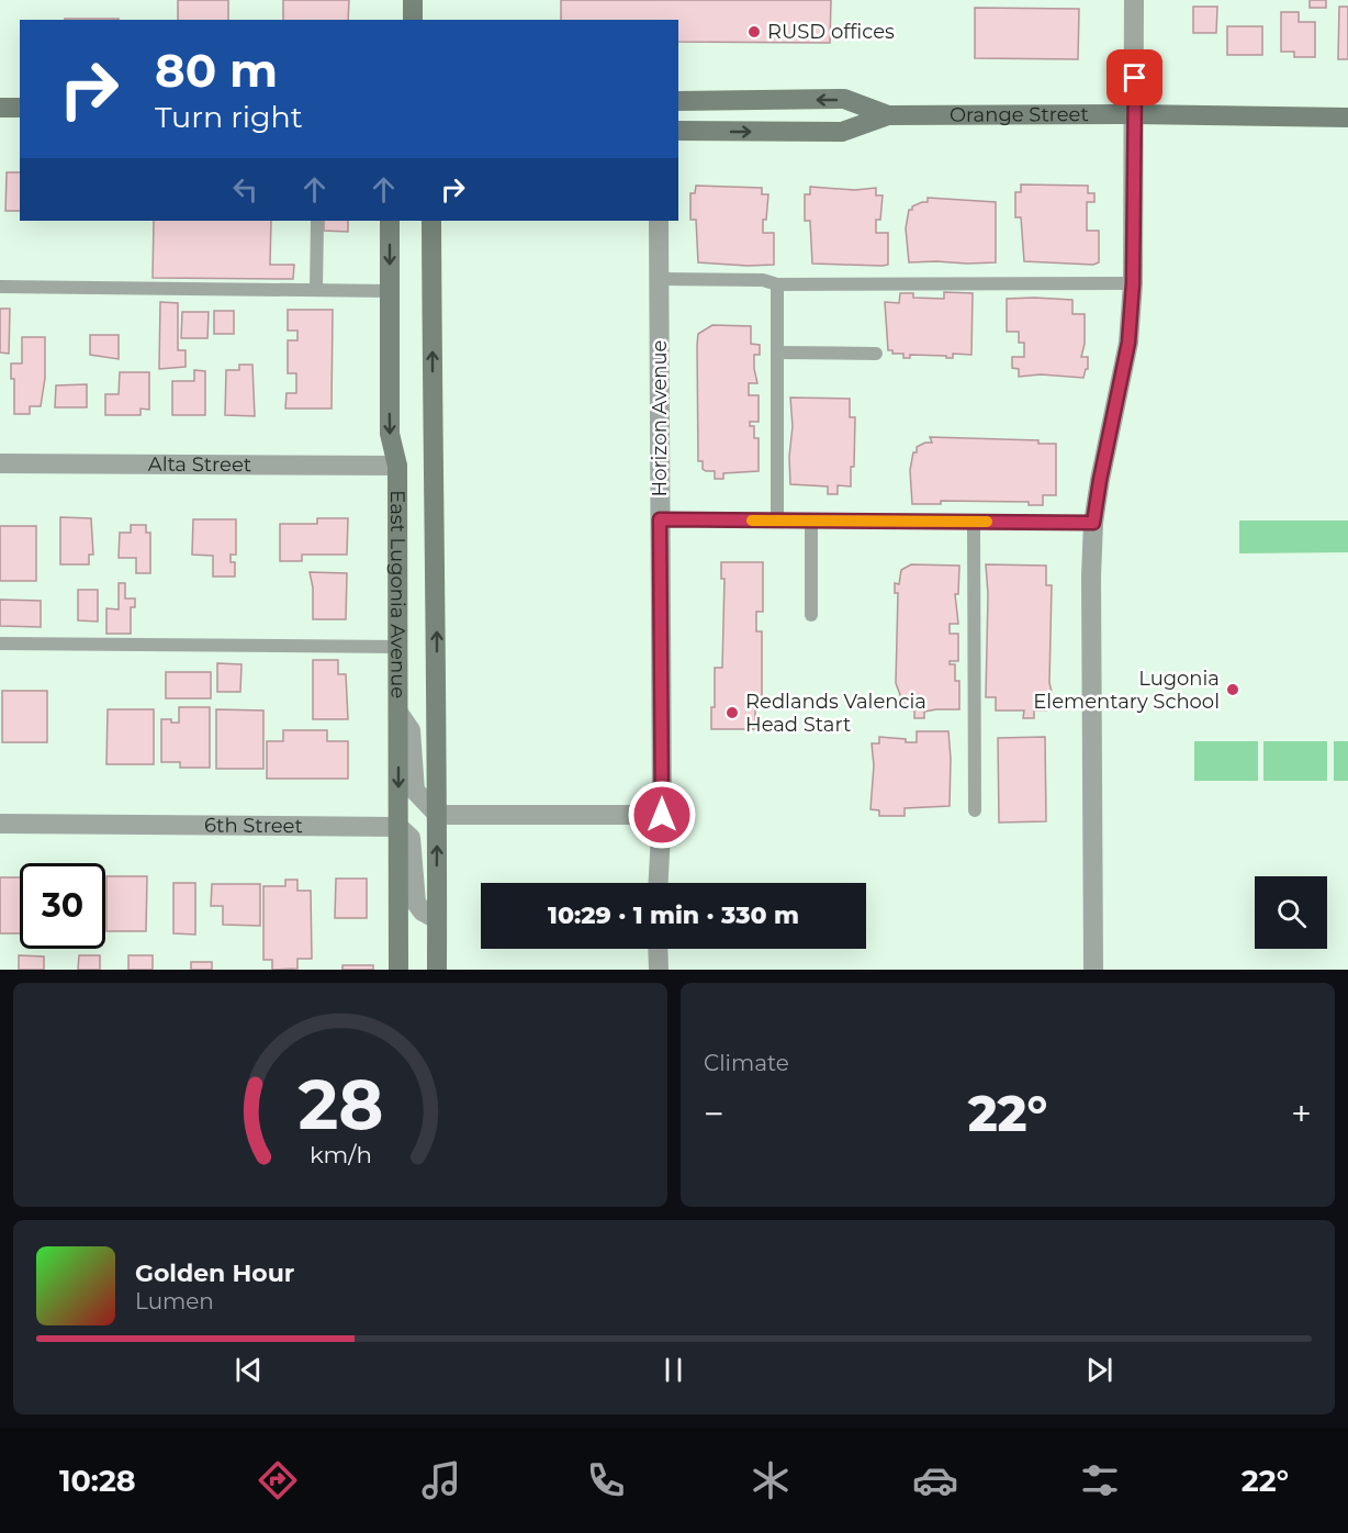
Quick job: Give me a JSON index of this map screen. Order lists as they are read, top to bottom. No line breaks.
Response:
{"streets":{"main road":["Orange Street","East Lugonia Avenue"],"street":["Horizon Avenue","Alta Street","6th Street"]},"crossings":[["Alta Street","East Lugonia Avenue"],["East Lugonia Avenue","6th Street"]],"places":["RUSD offices","Lugonia Elementary School","Redlands Valencia Head Start"],"page":{"turn":["80 m","Turn right"],"limit":"30","trip":"10:29 · 1 min · 330 m","tile":"Climate","heat":["−","22°","+"],"song":["Golden Hour","Lumen"],"tabs":["10:28","22°"],"gauge":["28","km/h"]}}
